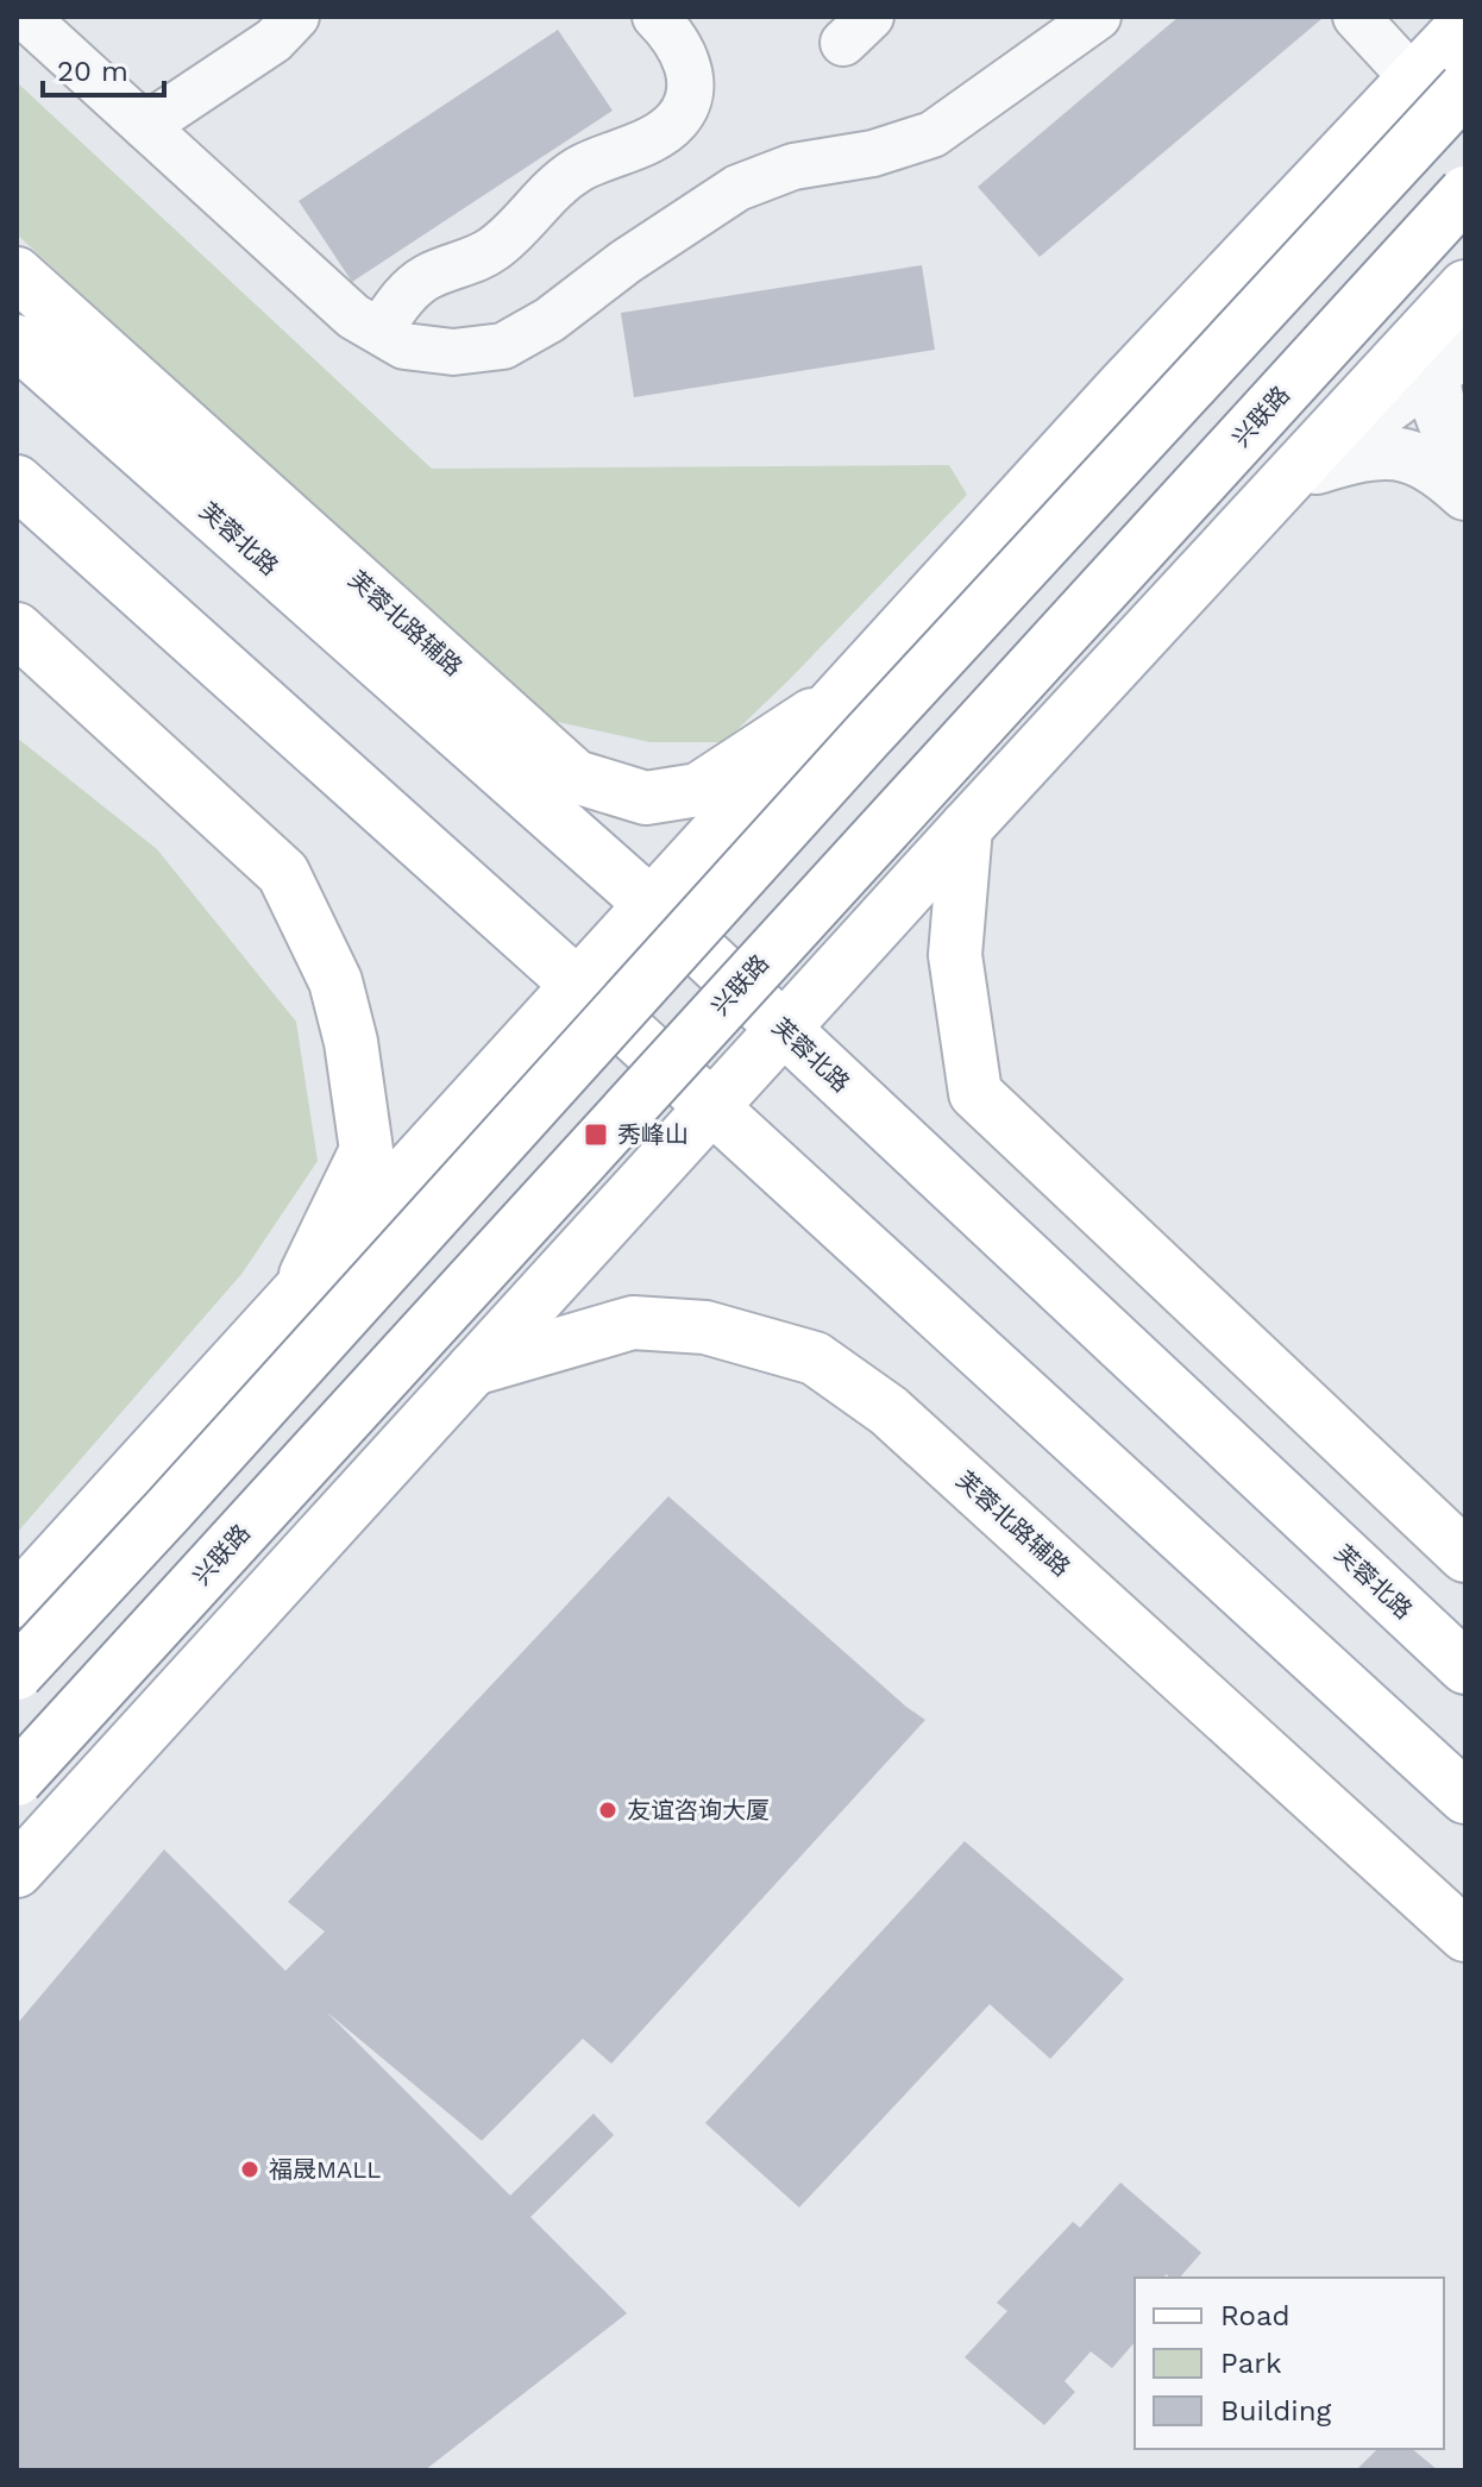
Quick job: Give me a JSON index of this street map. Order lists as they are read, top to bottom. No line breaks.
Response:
{"streets":{"main road":["兴联路","芙蓉北路","芙蓉北路辅路"]},"places":{"transit":["秀峰山"],"other":["友谊咨询大厦","福晟MALL"]},"legend":["Road","Park","Building"],"scale_bar":"20 m"}
